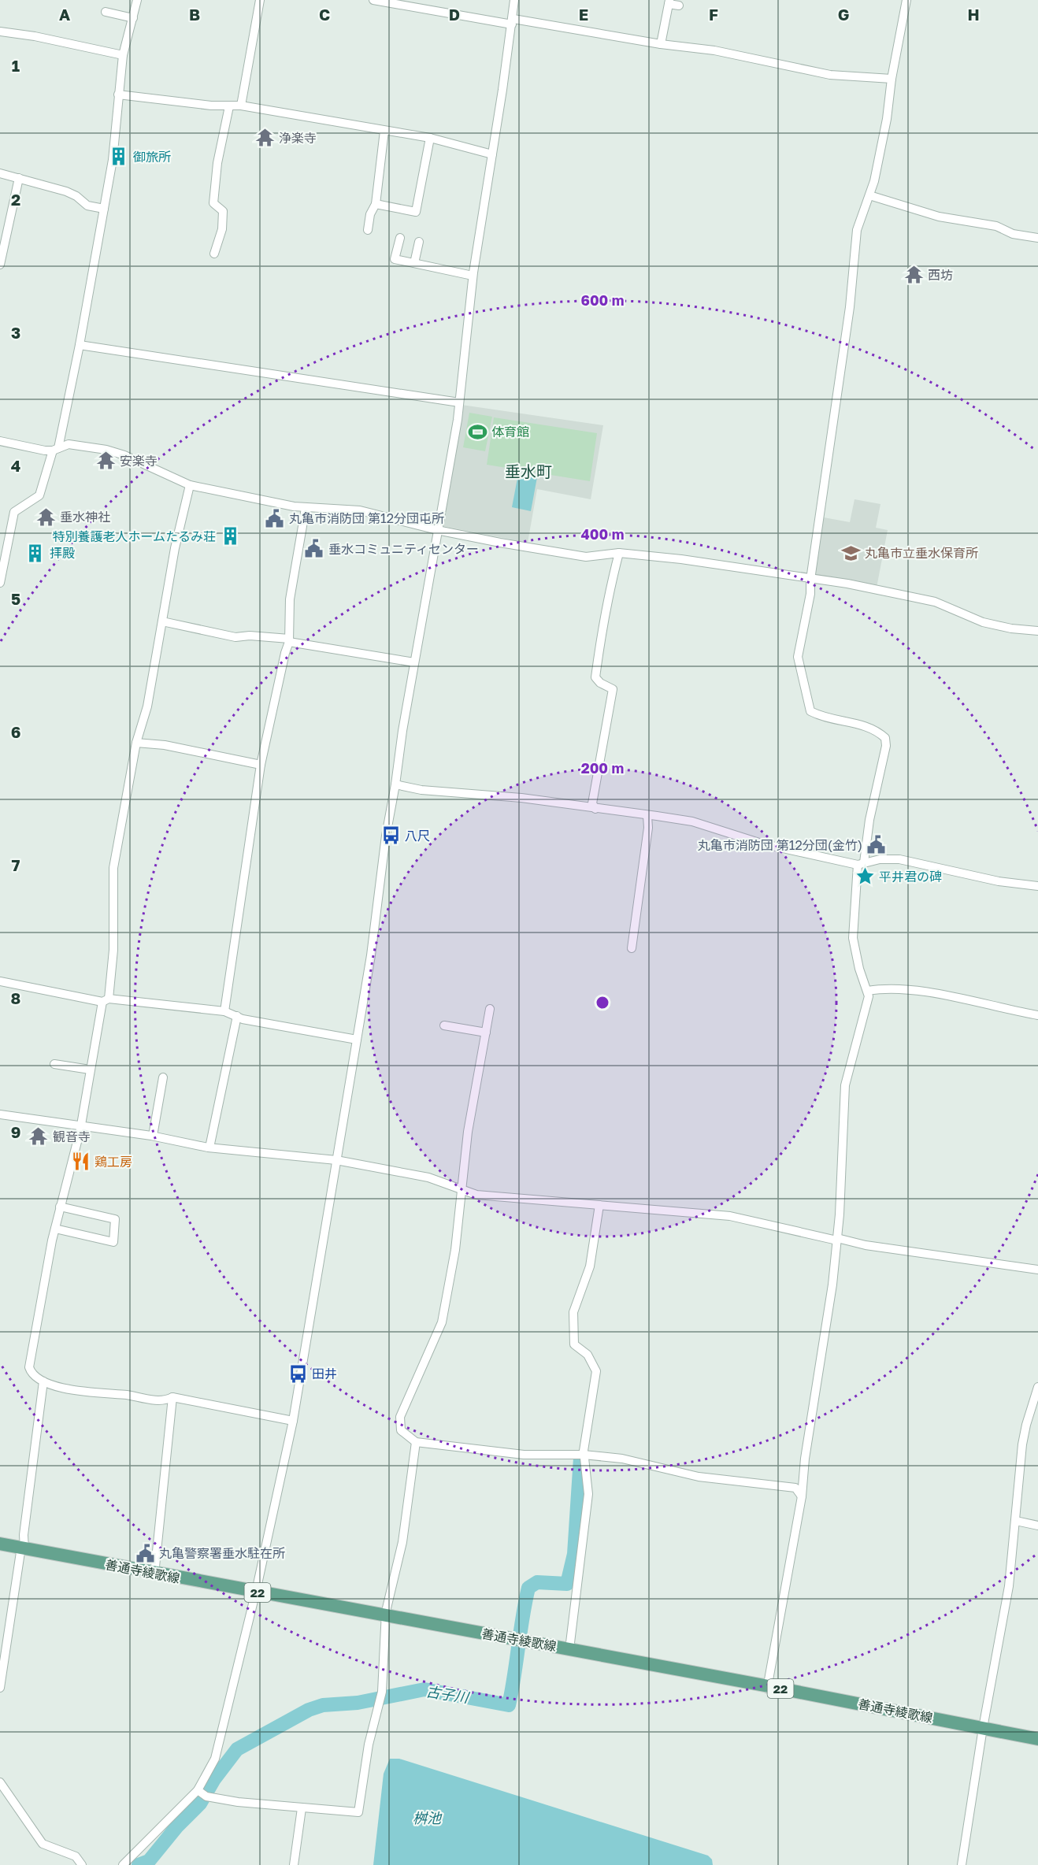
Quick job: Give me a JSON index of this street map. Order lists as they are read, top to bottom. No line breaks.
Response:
{"streets":{"main road":["善通寺綾歌線","22"]},"districts":["垂水町"],"water":["古子川","桝池"],"places":{"temple":["浄楽寺","西坊","安楽寺","垂水神社","観音寺"],"building":["御旅所","特別養護老人ホームたるみ荘","拝殿"],"sports":["体育館"],"public building":["丸亀市消防団 第12分団屯所","垂水コミュニティセンター","丸亀市消防団 第12分団(金竹)","丸亀警察署垂水駐在所"],"school or university":["丸亀市立垂水保育所"],"bus stop":["八尺","田井"],"place":["平井君の碑"],"restaurant":["鶏工房"]},"grid":{"columns":["A","B","C","D","E","F","G","H"],"rows":["1","2","3","4","5","6","7","8","9"]},"rings":["600 m","400 m","200 m"]}
